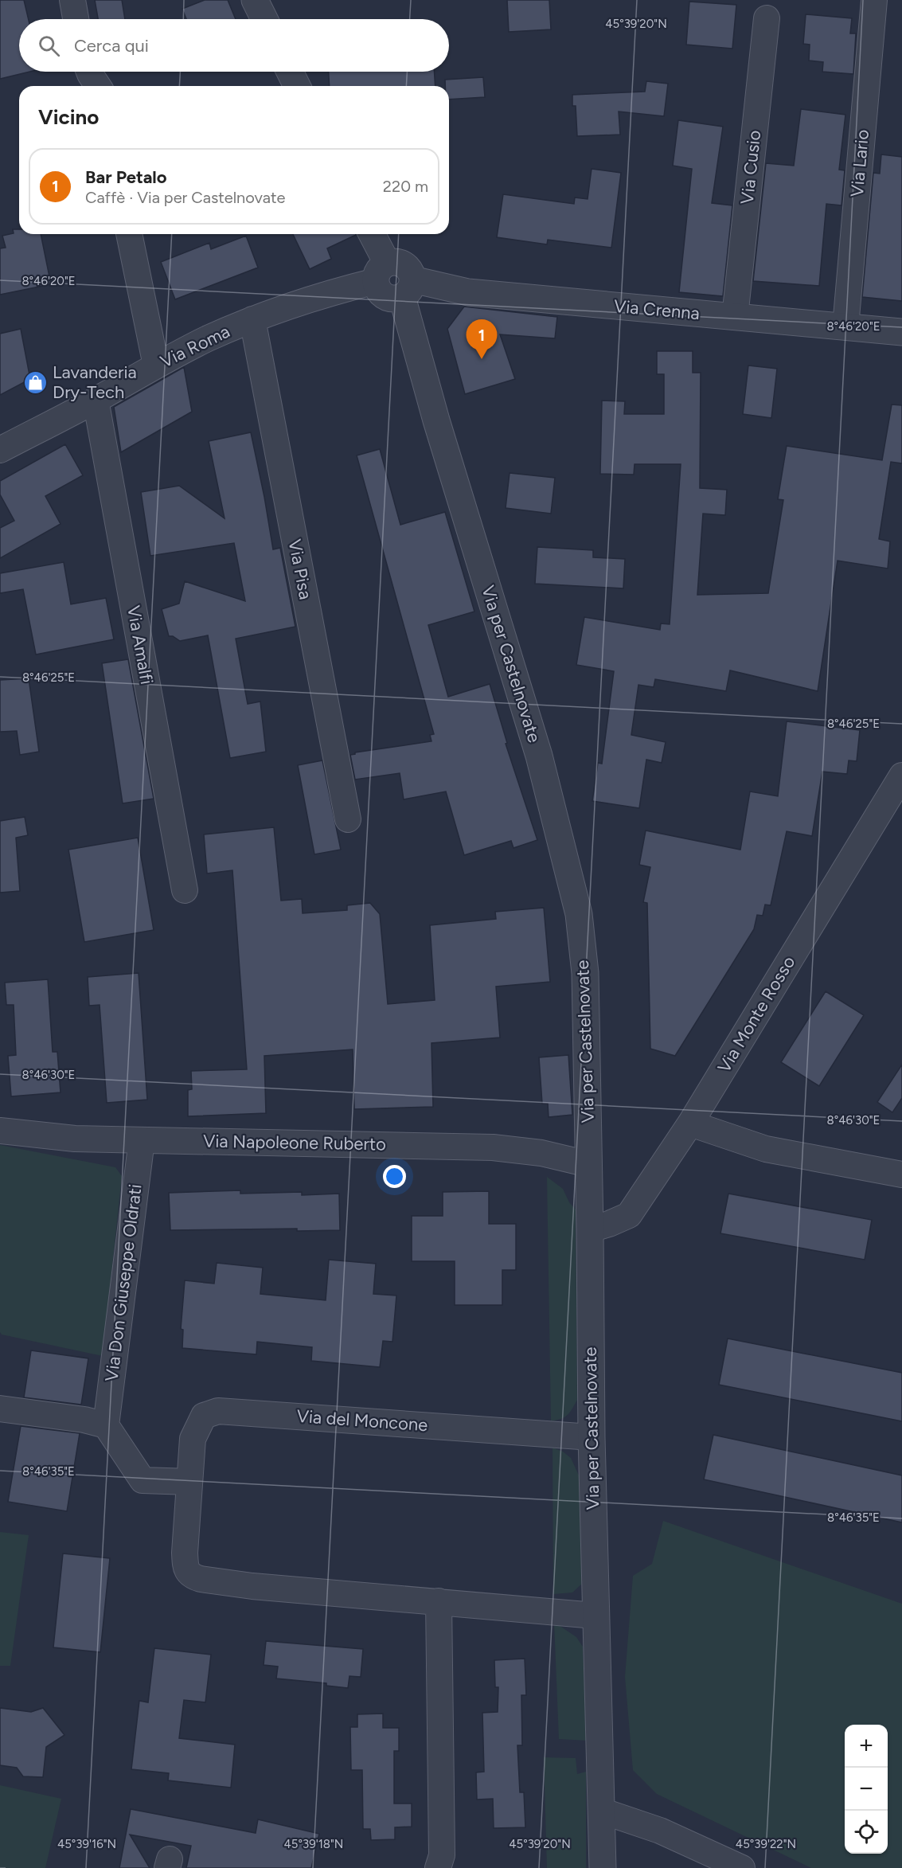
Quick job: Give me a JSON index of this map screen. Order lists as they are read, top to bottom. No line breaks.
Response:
{"streets":{"street":["Via Lario","Via Cusio","Via Crenna","Via Roma","Via Pisa","Via Amalfi","Via per Castelnovate","Via Monte Rosso","Via Napoleone Ruberto","Via Don Giuseppe Oldrati","Via del Moncone"]},"crossings":[["Via Lario","Via Crenna"],["Via Cusio","Via Crenna"],["Via Crenna","Via per Castelnovate"],["Via Roma","Via Pisa"],["Via Roma","Via Amalfi"],["Via per Castelnovate","Via Monte Rosso"],["Via per Castelnovate","Via Napoleone Ruberto"],["Via per Castelnovate","Via del Moncone"],["Via Napoleone Ruberto","Via Don Giuseppe Oldrati"]],"places":{"shop":["Lavanderia Dry-Tech"]},"page":{"search":"Cerca qui","heading":"Vicino","list":[{"mark":"1","name":"Bar Petalo","note":"Caffè · Via per Castelnovate","value":"220 m"}],"pins":"1","map_buttons":["+","−"]},"coordinates":["45°39'20\"N","8°46'20\"E","8°46'25\"E","8°46'30\"E","8°46'35\"E","45°39'16\"N","45°39'18\"N","45°39'22\"N"]}
